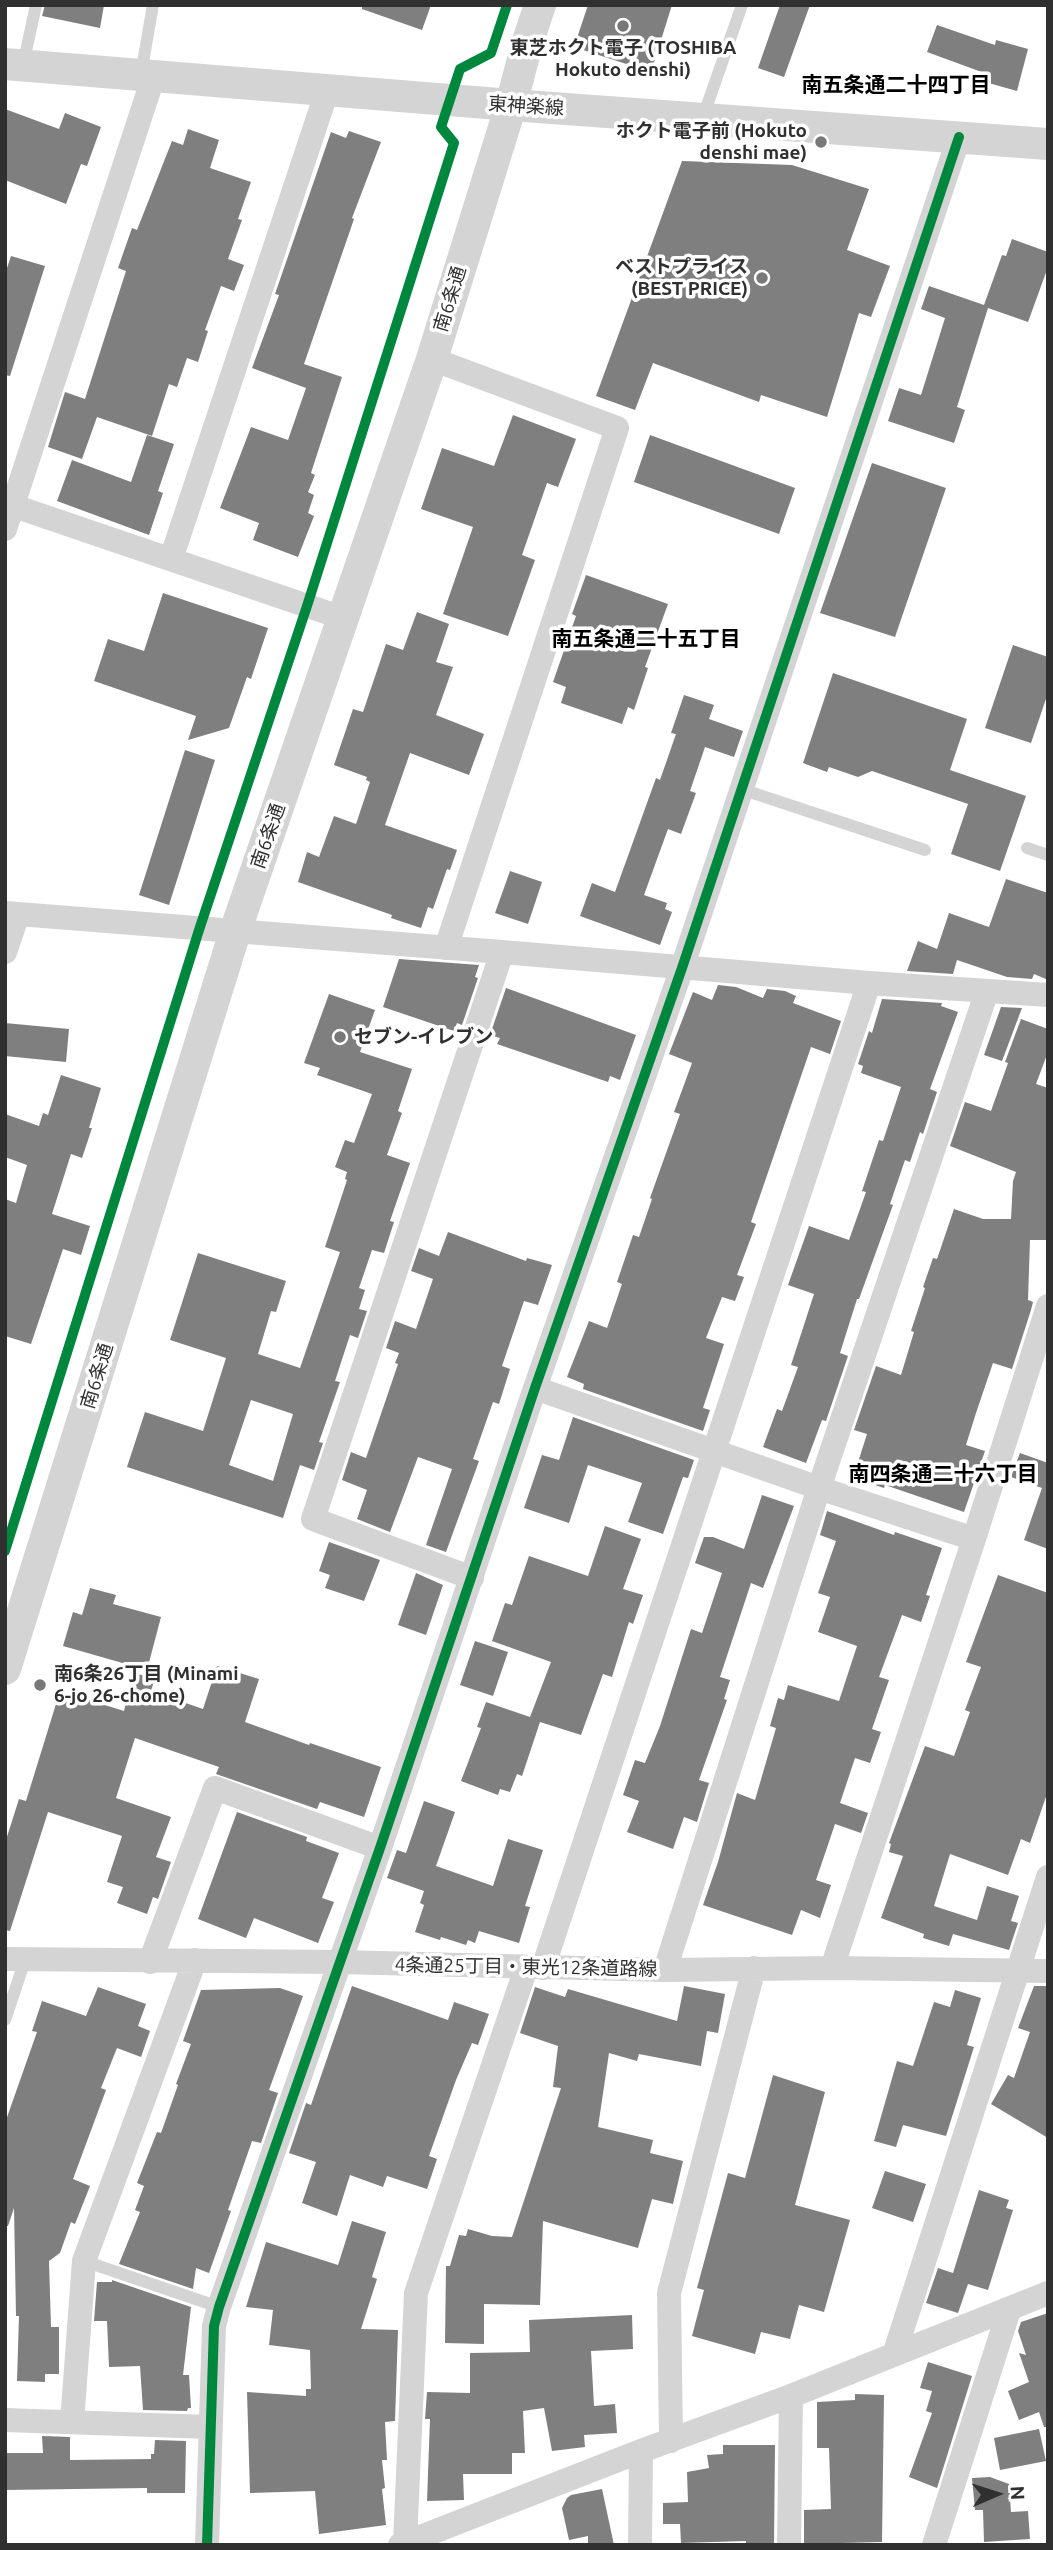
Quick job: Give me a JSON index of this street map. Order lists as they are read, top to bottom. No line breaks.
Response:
{"streets":{"street":["東神楽線","南6条通","4条通25丁目・東光12条道路線"]},"crossings":[["東神楽線","南6条通"]],"districts":["南五条通二十四丁目","南五条通二十五丁目","南四条通二十六丁目"],"places":["東芝ホクト電子 (TOSHIBA Hokuto denshi)","ホクト電子前 (Hokuto denshi mae)","ベストプライス (BEST PRICE)","セブン-イレブン","南6条26丁目 (Minami 6-jo 26-chome)"],"north":"right"}
